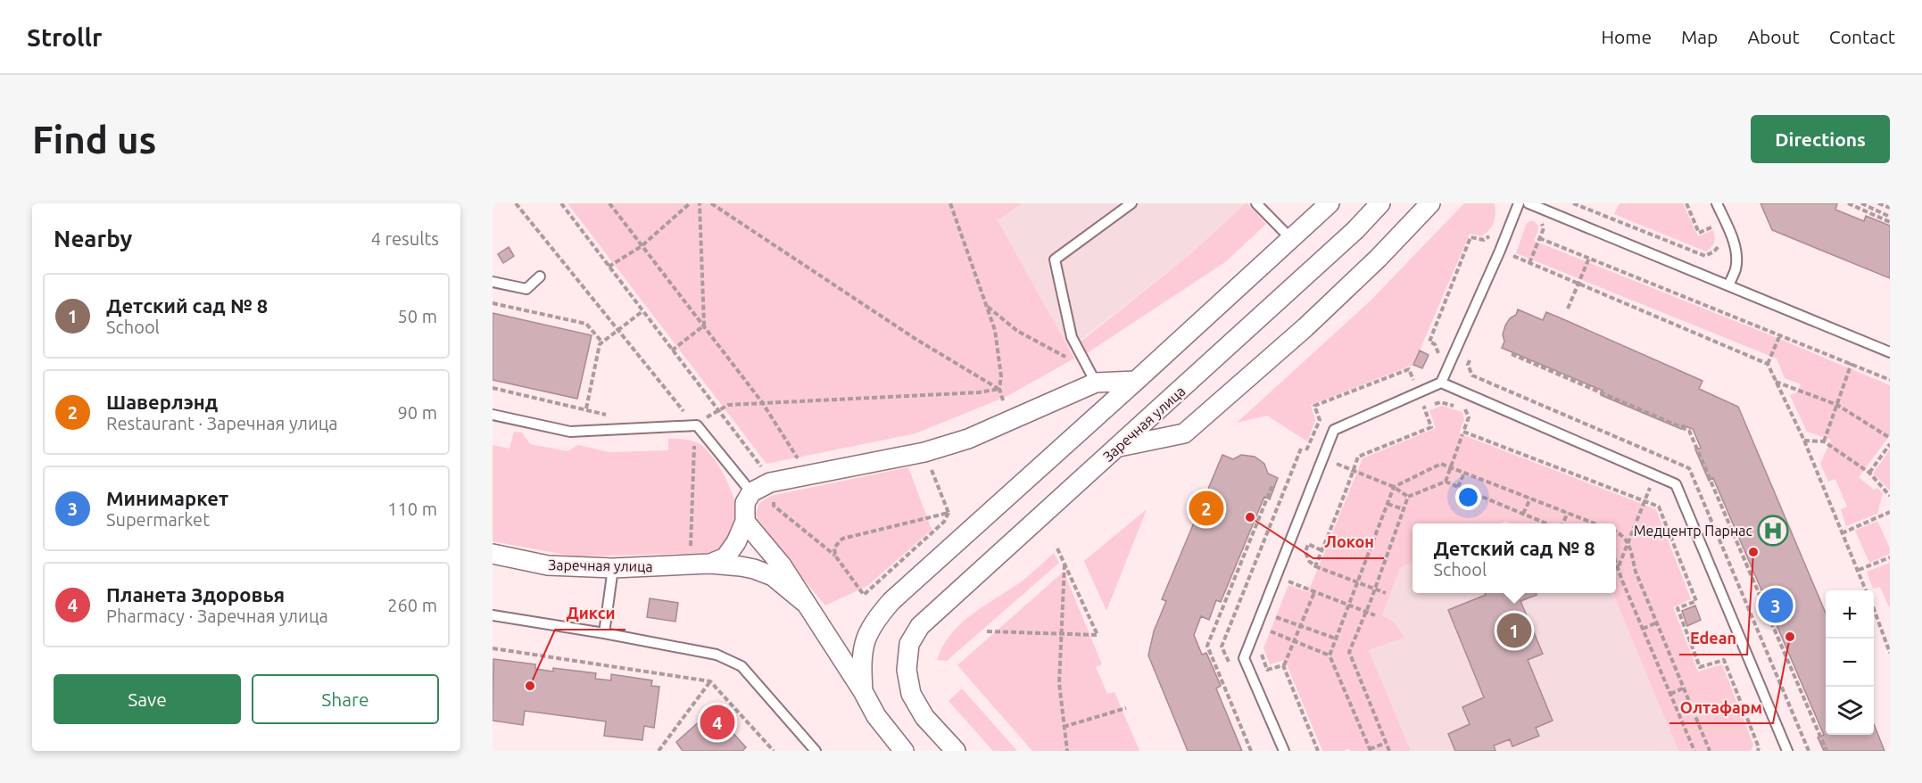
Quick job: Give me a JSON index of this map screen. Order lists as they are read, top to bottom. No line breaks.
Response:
{"streets":{"street":["Заречная улица"]},"places":{"other":["Локон","Edean","Олтафарм","Дикси"],"hospital":["Медцентр Парнас"]},"page":{"header":"Strollr","nav":["Home","Map","About","Contact"],"buttons":["Directions",["Save","Share"]],"title":"Find us","heading":["Nearby","4 results"],"list":[{"mark":"1","name":"Детский сад № 8","note":"School","value":"50 m"},{"mark":"2","name":"Шаверлэнд","note":"Restaurant · Заречная улица","value":"90 m"},{"mark":"3","name":"Минимаркет","note":"Supermarket","value":"110 m"},{"mark":"4","name":"Планета Здоровья","note":"Pharmacy · Заречная улица","value":"260 m"}],"pins":["2","3","1","4"],"popup":["Детский сад № 8","School"],"map_buttons":["+","−"]}}
